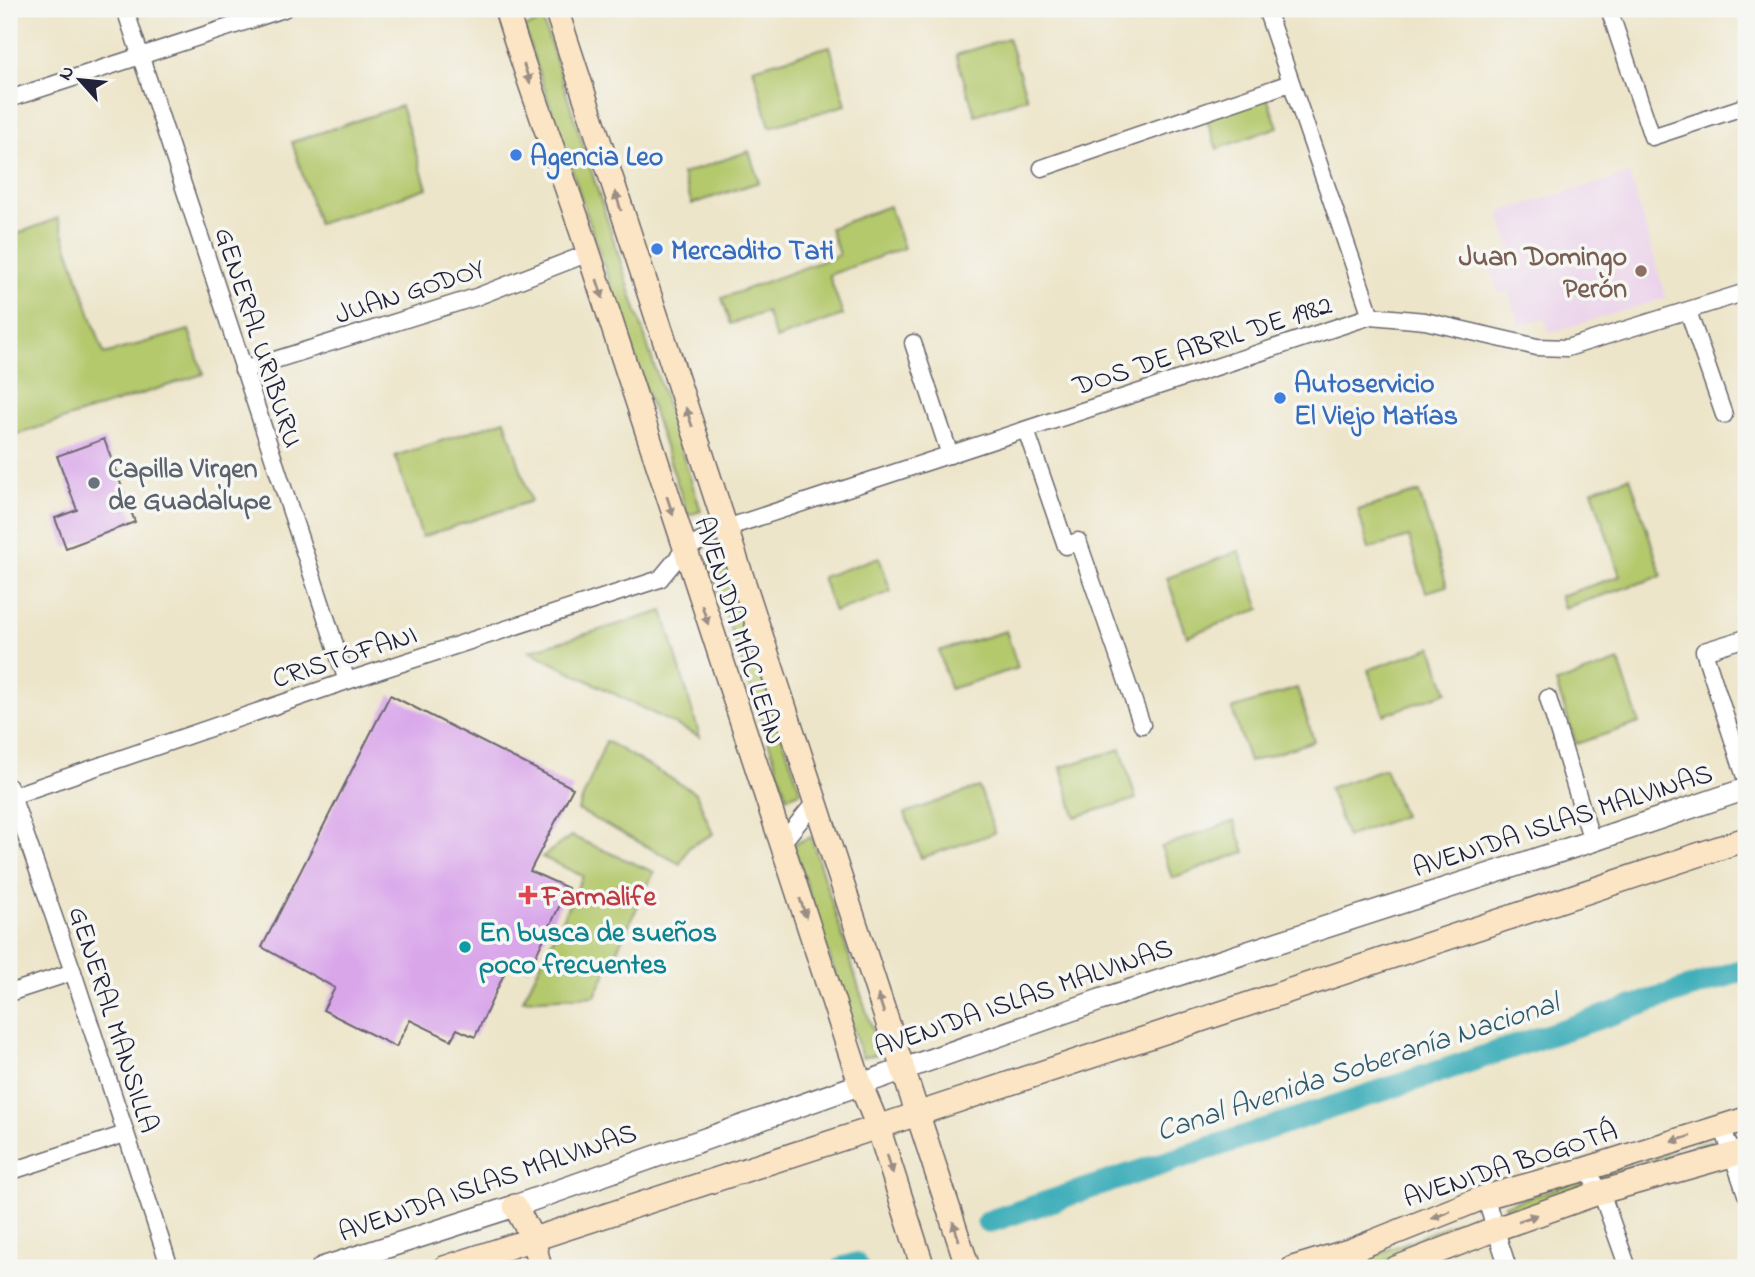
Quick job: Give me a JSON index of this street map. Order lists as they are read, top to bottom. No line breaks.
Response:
{"streets":{"main road":["AVENIDA MAC LEAN","AVENIDA BOGOTÁ"],"street":["JUAN GODOY","GENERAL URIBURU","DOS DE ABRIL DE 1982","CRISTÓFANI","AVENIDA ISLAS MALVINAS","GENERAL MANSILLA"]},"crossings":[["JUAN GODOY","GENERAL URIBURU"],["JUAN GODOY","AVENIDA MAC LEAN"],["GENERAL URIBURU","CRISTÓFANI"],["DOS DE ABRIL DE 1982","AVENIDA MAC LEAN"],["DOS DE ABRIL DE 1982","CRISTÓFANI"],["AVENIDA MAC LEAN","CRISTÓFANI"],["AVENIDA MAC LEAN","AVENIDA ISLAS MALVINAS"],["CRISTÓFANI","GENERAL MANSILLA"]],"water":["Canal Avenida Soberanía Nacional"],"places":{"other":["Agencia Leo","Mercadito Tati","Juan Domingo Perón","Autoservicio El Viejo Matías","Capilla Virgen de Guadalupe","En busca de sueños poco frecuentes"],"health":["Farmalife"]},"north":"top left"}
